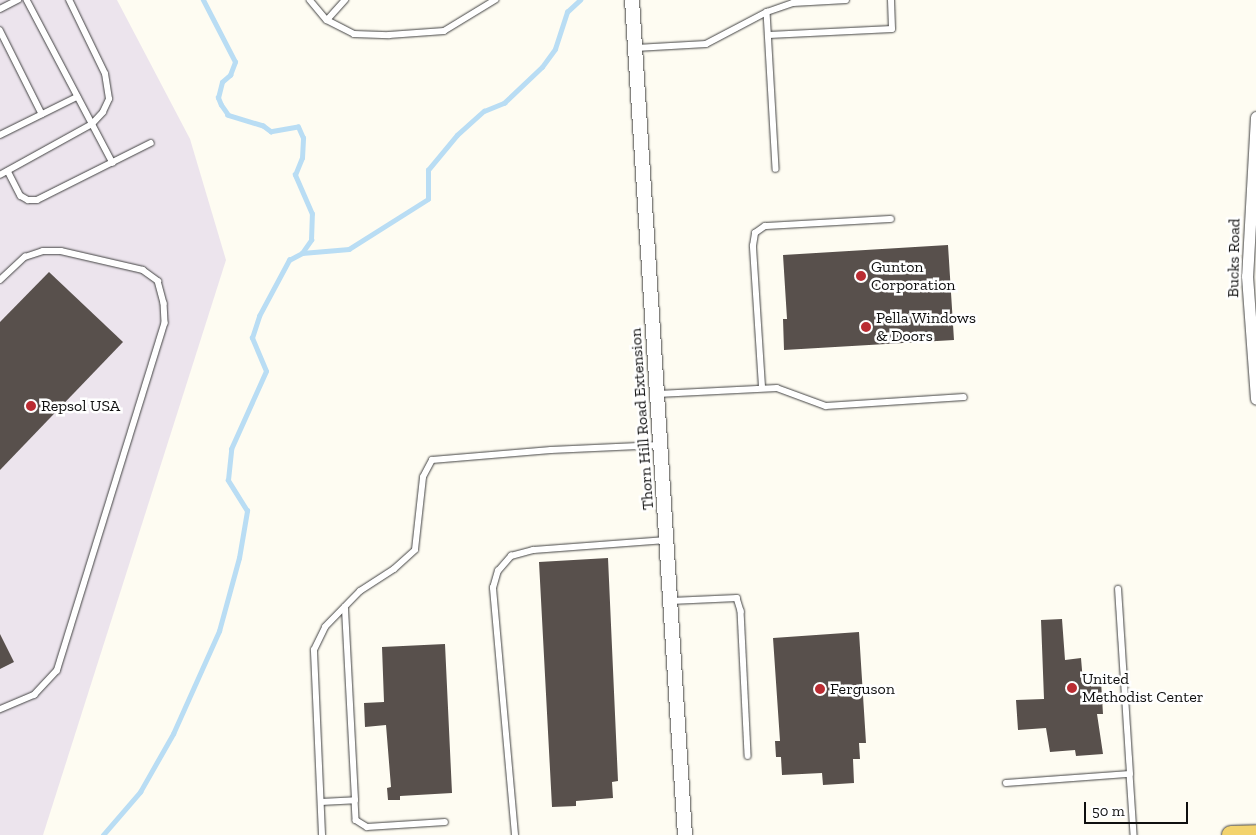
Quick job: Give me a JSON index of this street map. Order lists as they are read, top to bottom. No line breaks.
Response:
{"streets":{"street":["Bucks Road","Thorn Hill Road Extension"]},"places":["Gunton Corporation","Pella Windows & Doors","Repsol USA","United Methodist Center","Ferguson"],"scale_bar":"50 m"}
